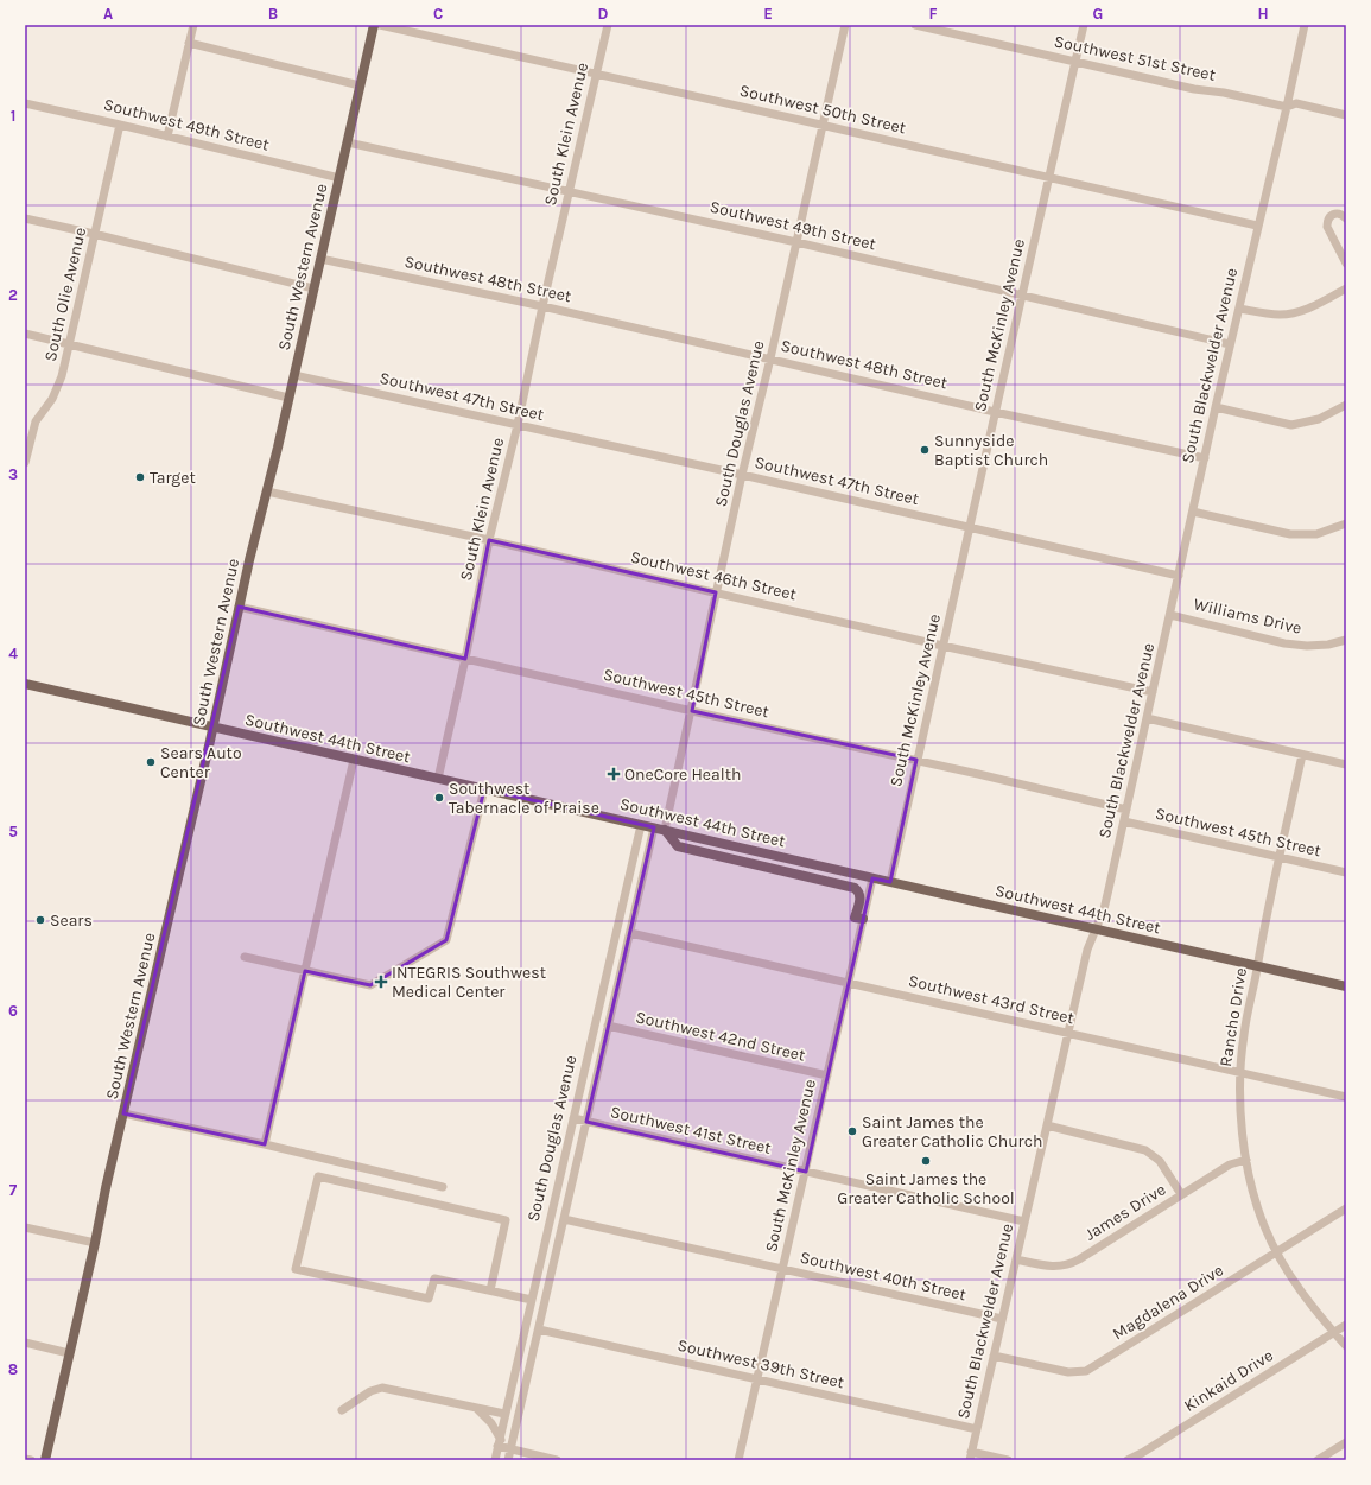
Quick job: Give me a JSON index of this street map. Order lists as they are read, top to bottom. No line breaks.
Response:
{"streets":{"main road":["South Western Avenue","Southwest 44th Street"],"street":["Southwest 51st Street","Southwest 50th Street","Southwest 49th Street","South Klein Avenue","Southwest 48th Street","South Olie Avenue","South McKinley Avenue","South Blackwelder Avenue","Southwest 47th Street","South Douglas Avenue","Southwest 46th Street","Williams Drive","Southwest 45th Street","Southwest 43rd Street","Rancho Drive","Southwest 42nd Street","Southwest 41st Street","James Drive","Southwest 40th Street","Magdalena Drive","Southwest 39th Street","Kinkaid Drive"]},"crossings":[["Southwest 51st Street","South McKinley Avenue"],["Southwest 51st Street","South Blackwelder Avenue"],["Southwest 50th Street","South Klein Avenue"],["Southwest 50th Street","South McKinley Avenue"],["Southwest 50th Street","South Blackwelder Avenue"],["Southwest 50th Street","South Douglas Avenue"],["Southwest 49th Street","South Klein Avenue"],["Southwest 49th Street","South Western Avenue"],["Southwest 49th Street","South Olie Avenue"],["Southwest 49th Street","South McKinley Avenue"],["Southwest 49th Street","South Blackwelder Avenue"],["Southwest 49th Street","South Douglas Avenue"],["South Klein Avenue","Southwest 48th Street"],["South Klein Avenue","Southwest 47th Street"],["South Klein Avenue","Southwest 46th Street"],["South Klein Avenue","Southwest 45th Street"],["South Klein Avenue","Southwest 44th Street"],["South Western Avenue","Southwest 48th Street"],["South Western Avenue","Southwest 47th Street"],["South Western Avenue","Southwest 46th Street"],["South Western Avenue","Southwest 45th Street"],["South Western Avenue","Southwest 44th Street"],["Southwest 48th Street","South McKinley Avenue"],["Southwest 48th Street","South Blackwelder Avenue"],["Southwest 48th Street","South Douglas Avenue"],["South McKinley Avenue","Southwest 47th Street"],["South McKinley Avenue","Southwest 46th Street"],["South McKinley Avenue","Southwest 45th Street"],["South McKinley Avenue","Southwest 44th Street"],["South McKinley Avenue","Southwest 43rd Street"],["South McKinley Avenue","Southwest 42nd Street"],["South McKinley Avenue","Southwest 41st Street"],["South McKinley Avenue","Southwest 40th Street"],["South McKinley Avenue","Southwest 39th Street"],["South Blackwelder Avenue","Southwest 47th Street"],["South Blackwelder Avenue","Southwest 46th Street"],["South Blackwelder Avenue","Williams Drive"],["South Blackwelder Avenue","Southwest 45th Street"],["South Blackwelder Avenue","Southwest 44th Street"],["South Blackwelder Avenue","Southwest 43rd Street"],["South Blackwelder Avenue","Southwest 41st Street"],["South Blackwelder Avenue","James Drive"],["South Blackwelder Avenue","Southwest 40th Street"],["South Blackwelder Avenue","Magdalena Drive"],["South Blackwelder Avenue","Southwest 39th Street"],["Southwest 47th Street","South Douglas Avenue"],["South Douglas Avenue","Southwest 46th Street"],["South Douglas Avenue","Southwest 45th Street"],["South Douglas Avenue","Southwest 44th Street"],["South Douglas Avenue","Southwest 43rd Street"],["South Douglas Avenue","Southwest 42nd Street"],["South Douglas Avenue","Southwest 41st Street"],["South Douglas Avenue","Southwest 40th Street"],["South Douglas Avenue","Southwest 39th Street"],["Southwest 45th Street","Rancho Drive"],["Southwest 44th Street","Rancho Drive"],["Southwest 43rd Street","Rancho Drive"],["Rancho Drive","James Drive"],["Rancho Drive","Magdalena Drive"],["Rancho Drive","Kinkaid Drive"]],"places":{"other":["Sunnyside Baptist Church","Target","Sears Auto Center","Southwest Tabernacle of Praise","Sears","Saint James the Greater Catholic Church","Saint James the Greater Catholic School"],"health":["OneCore Health","INTEGRIS Southwest Medical Center"]},"grid":{"columns":["A","B","C","D","E","F","G","H"],"rows":["1","2","3","4","5","6","7","8"]}}
